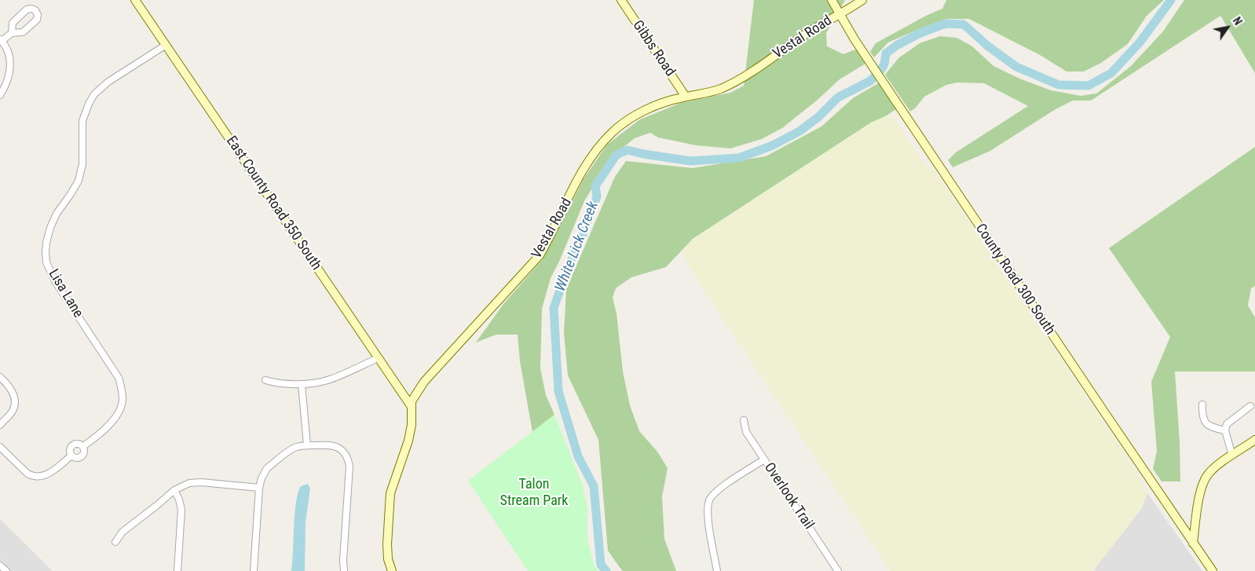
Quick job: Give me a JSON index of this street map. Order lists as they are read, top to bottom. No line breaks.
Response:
{"streets":{"street":["Vestal Road","Gibbs Road","East County Road 350 South","County Road 300 South","Lisa Lane","Overlook Trail"]},"crossings":[["Vestal Road","Gibbs Road"],["Vestal Road","East County Road 350 South"],["Vestal Road","County Road 300 South"],["East County Road 350 South","Lisa Lane"]],"water":["White Lick Creek"],"parks":["Talon Stream Park"],"north":"top right"}
